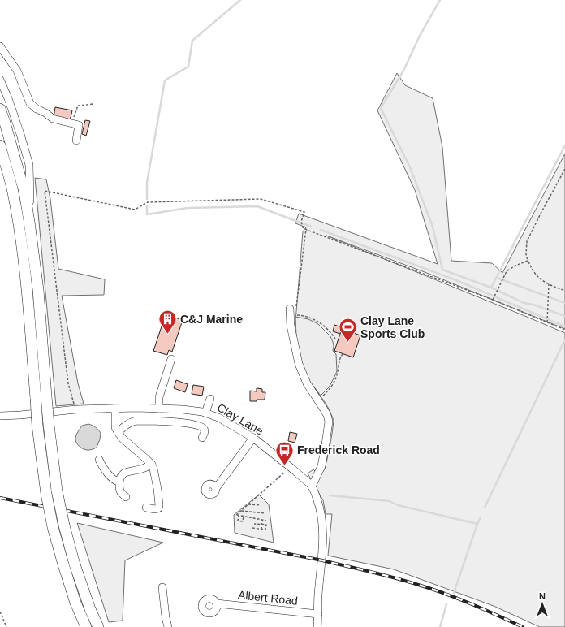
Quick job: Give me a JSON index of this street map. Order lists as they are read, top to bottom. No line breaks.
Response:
{"streets":{"street":["Clay Lane","Albert Road"]},"crossings":[["Clay Lane","Albert Road"]],"places":{"building":["C&J Marine"],"sports":["Clay Lane Sports Club"],"bus stop":["Frederick Road"]},"north":"top"}
